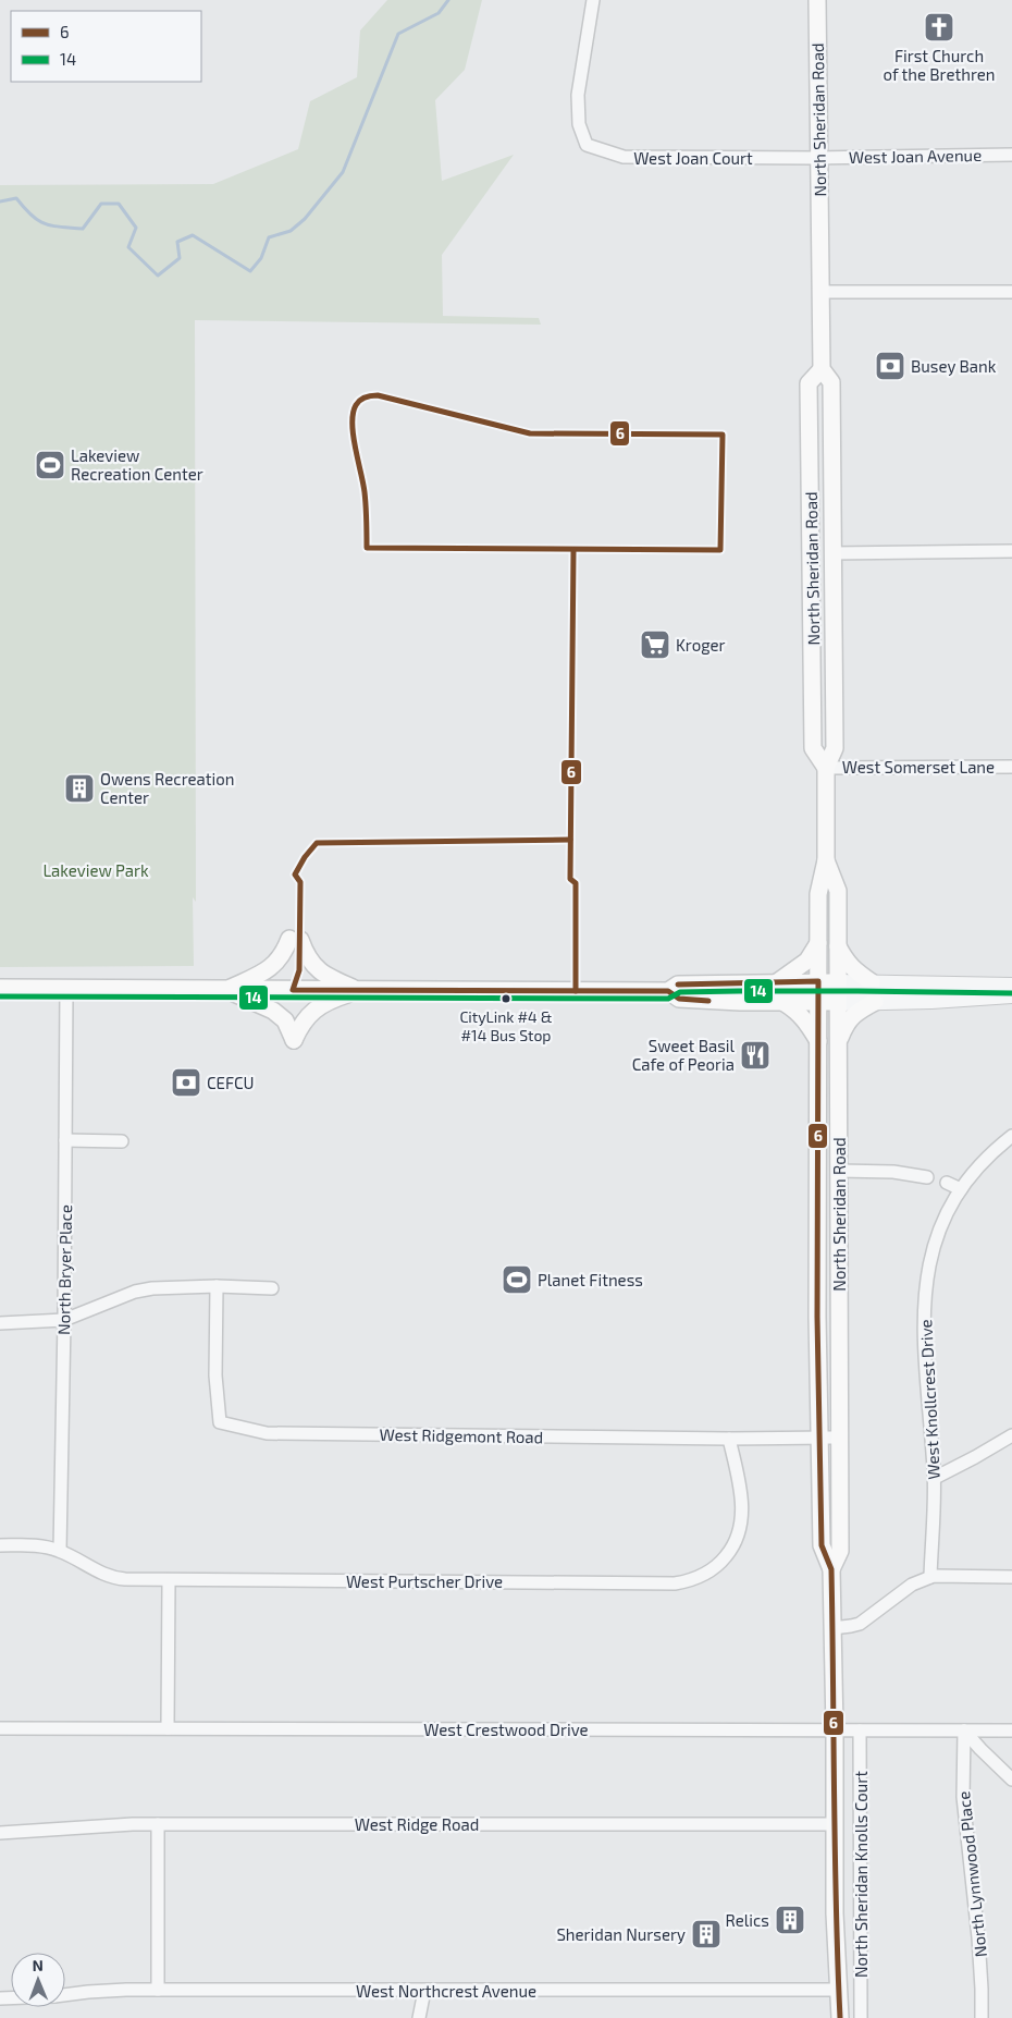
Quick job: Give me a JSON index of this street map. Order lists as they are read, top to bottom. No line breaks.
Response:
{"streets":{"main road":["North Sheridan Road"],"street":["West Joan Avenue","West Joan Court","West Somerset Lane","North Bryer Place","West Knollcrest Drive","West Ridgemont Road","West Purtscher Drive","West Crestwood Drive","West Ridge Road","North Sheridan Knolls Court","North Lynnwood Place","West Northcrest Avenue"]},"crossings":[["North Sheridan Road","West Joan Avenue"],["North Sheridan Road","West Joan Court"],["North Sheridan Road","West Somerset Lane"],["North Sheridan Road","West Ridgemont Road"],["North Sheridan Road","West Crestwood Drive"],["North Sheridan Road","West Ridge Road"],["North Sheridan Road","West Northcrest Avenue"],["West Joan Avenue","West Joan Court"],["North Bryer Place","West Purtscher Drive"],["West Ridgemont Road","West Purtscher Drive"],["West Crestwood Drive","North Sheridan Knolls Court"],["West Crestwood Drive","North Lynnwood Place"]],"parks":["Lakeview Park"],"places":{"church":["First Church of the Brethren"],"bank":["Busey Bank","CEFCU"],"sports":["Lakeview Recreation Center","Planet Fitness"],"supermarket":["Kroger"],"building":["Owens Recreation Center","Relics","Sheridan Nursery"],"other":["CityLink #4 & #14 Bus Stop"],"restaurant":["Sweet Basil Cafe of Peoria"]},"lines":["transit line 6","transit line 14"],"legend":["6","14"],"north":"top"}
